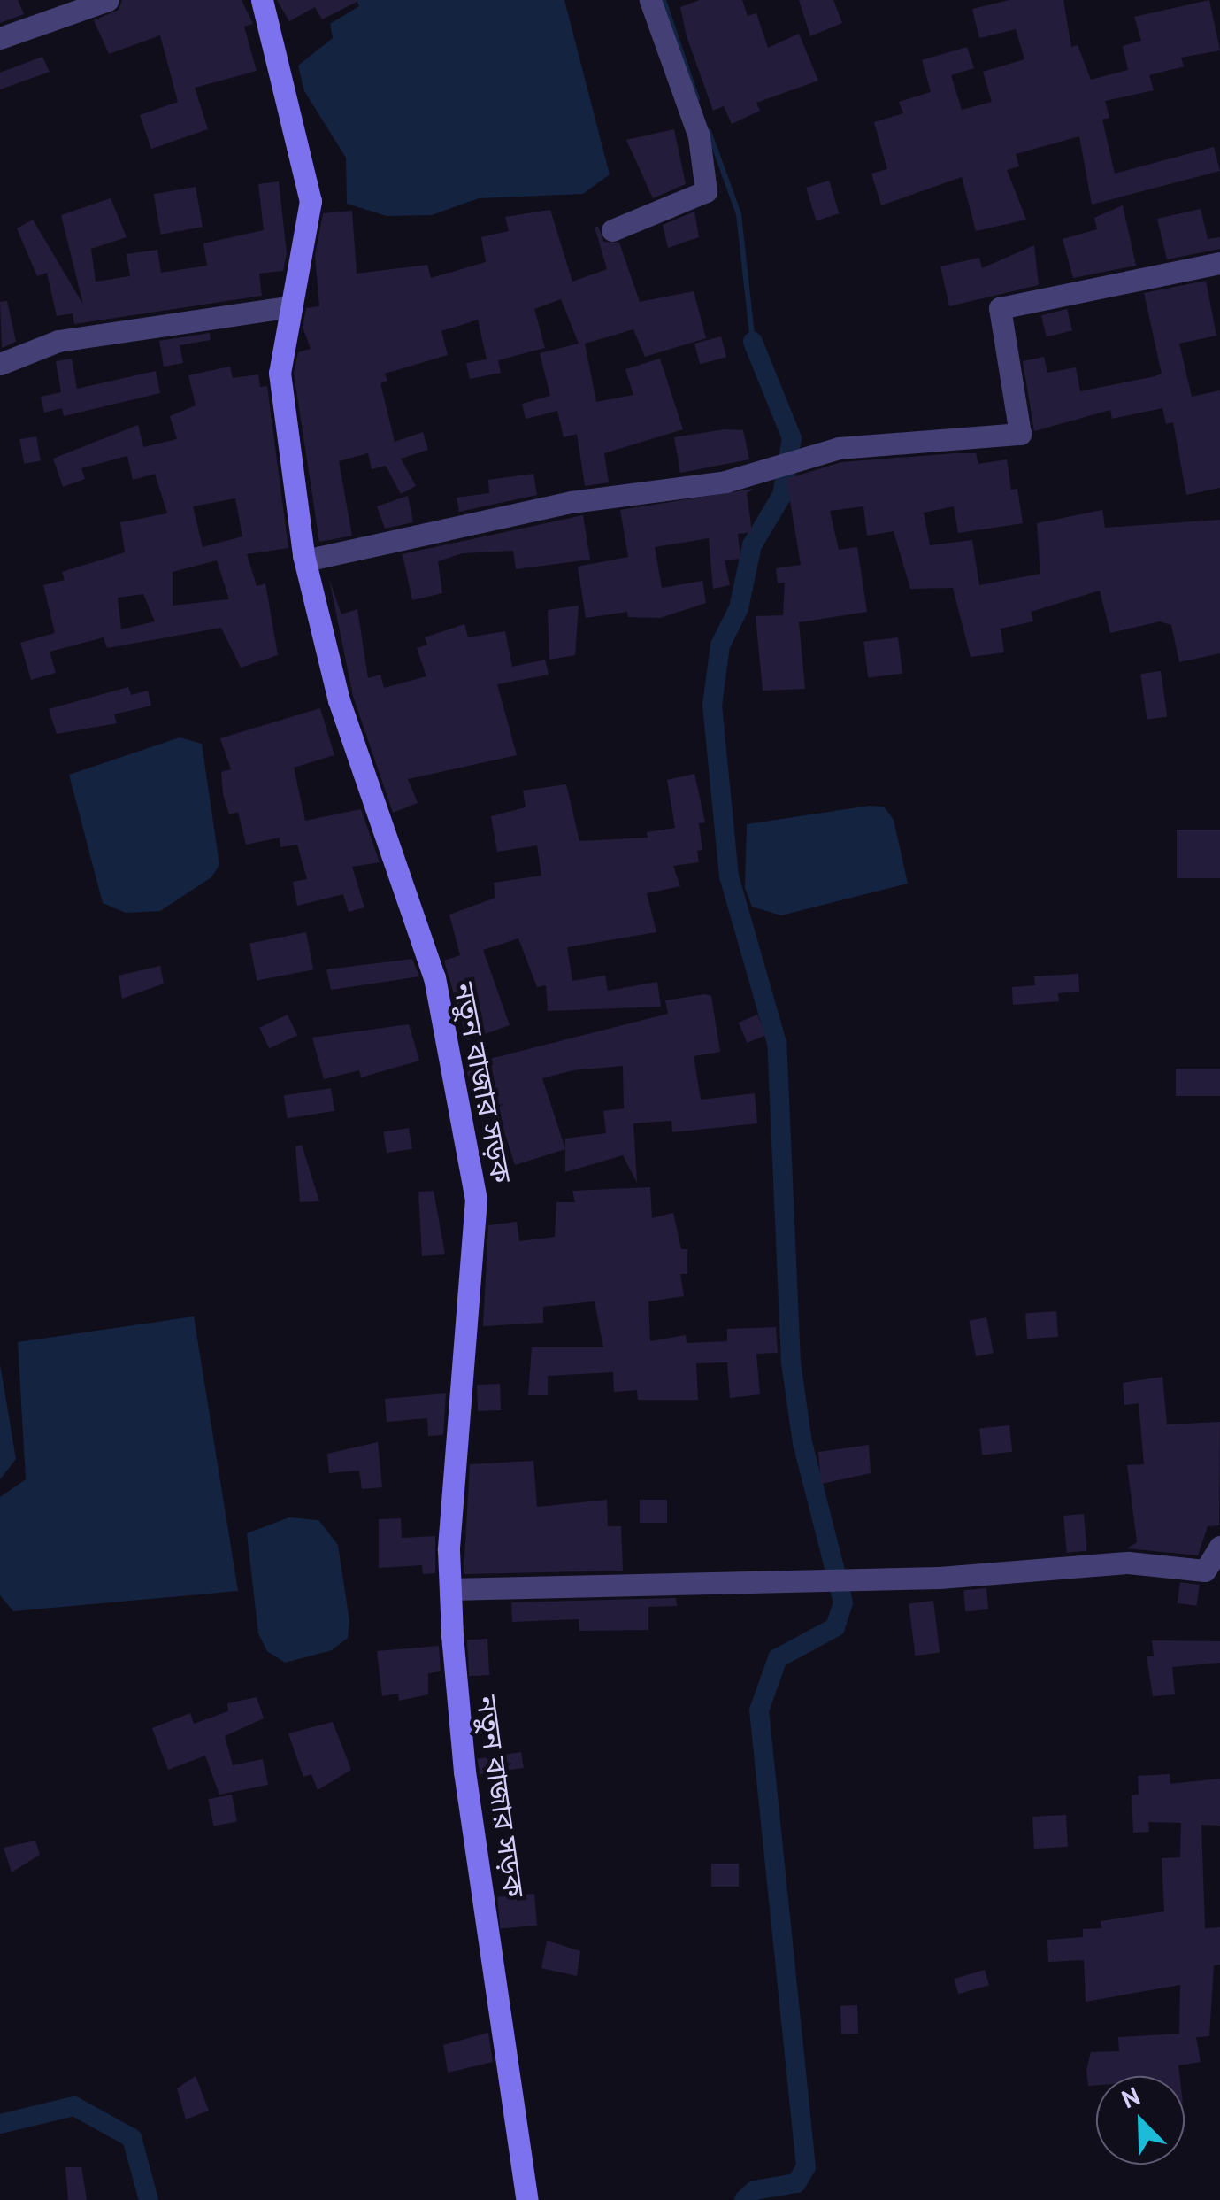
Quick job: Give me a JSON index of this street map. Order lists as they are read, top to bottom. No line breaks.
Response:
{"streets":{"street":["নতুন বাজার সড়ক"]},"north":"top left"}
